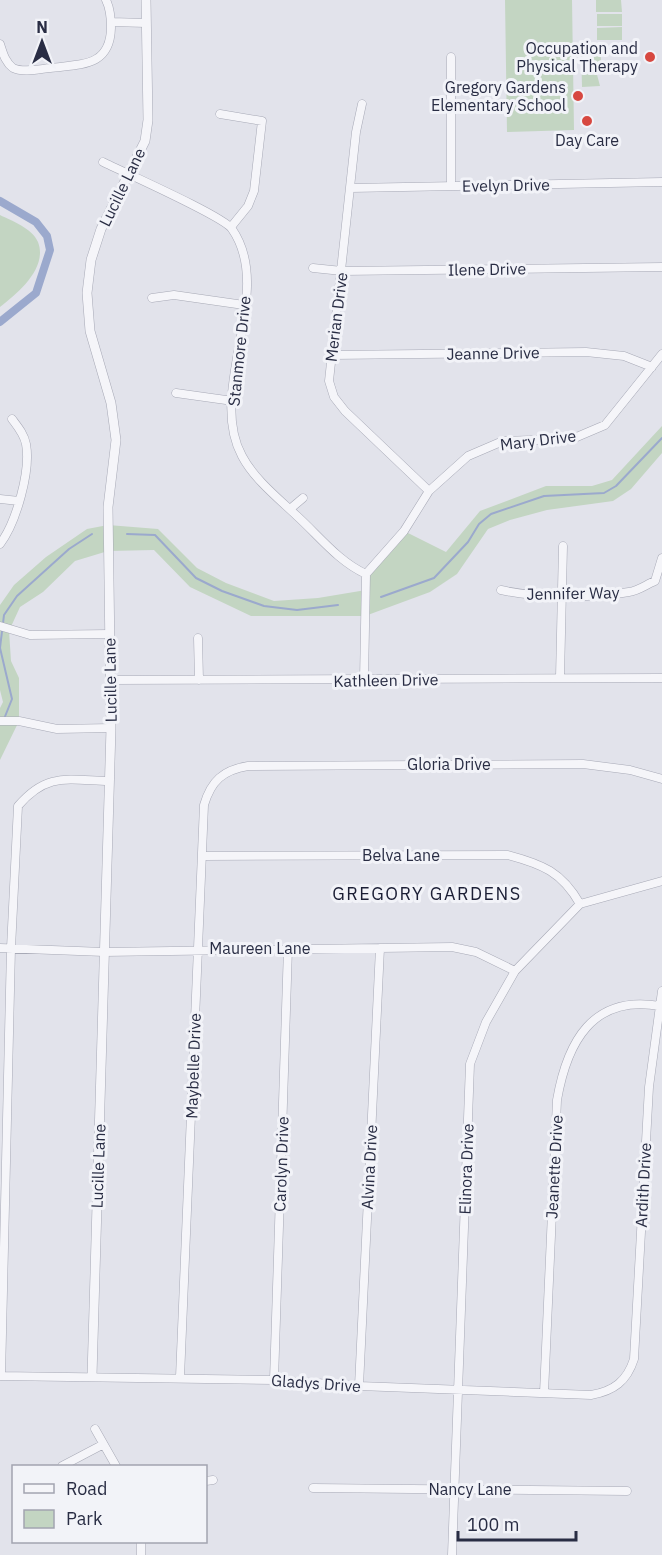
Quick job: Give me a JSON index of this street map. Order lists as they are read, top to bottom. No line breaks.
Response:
{"streets":{"street":["Evelyn Drive","Lucille Lane","Ilene Drive","Merian Drive","Stanmore Drive","Jeanne Drive","Mary Drive","Jennifer Way","Kathleen Drive","Gloria Drive","Belva Lane","Maureen Lane","Maybelle Drive","Carolyn Drive","Alvina Drive","Jeanette Drive","Elinora Drive","Ardith Drive","Gladys Drive","Nancy Lane"]},"crossings":[["Evelyn Drive","Merian Drive"],["Lucille Lane","Kathleen Drive"],["Lucille Lane","Maureen Lane"],["Lucille Lane","Gladys Drive"],["Ilene Drive","Merian Drive"],["Merian Drive","Jeanne Drive"],["Merian Drive","Mary Drive"],["Stanmore Drive","Mary Drive"],["Jeanne Drive","Mary Drive"],["Gloria Drive","Maybelle Drive"],["Belva Lane","Maybelle Drive"],["Belva Lane","Elinora Drive"],["Maureen Lane","Maybelle Drive"],["Maureen Lane","Carolyn Drive"],["Maureen Lane","Alvina Drive"],["Maureen Lane","Elinora Drive"],["Maybelle Drive","Gladys Drive"],["Carolyn Drive","Gladys Drive"],["Alvina Drive","Gladys Drive"],["Jeanette Drive","Ardith Drive"],["Jeanette Drive","Gladys Drive"],["Elinora Drive","Gladys Drive"],["Elinora Drive","Nancy Lane"],["Ardith Drive","Gladys Drive"]],"districts":["GREGORY GARDENS"],"places":["Occupation and Physical Therapy","Gregory Gardens Elementary School","Day Care"],"legend":["Road","Park"],"scale_bar":"100 m","north":"top"}
